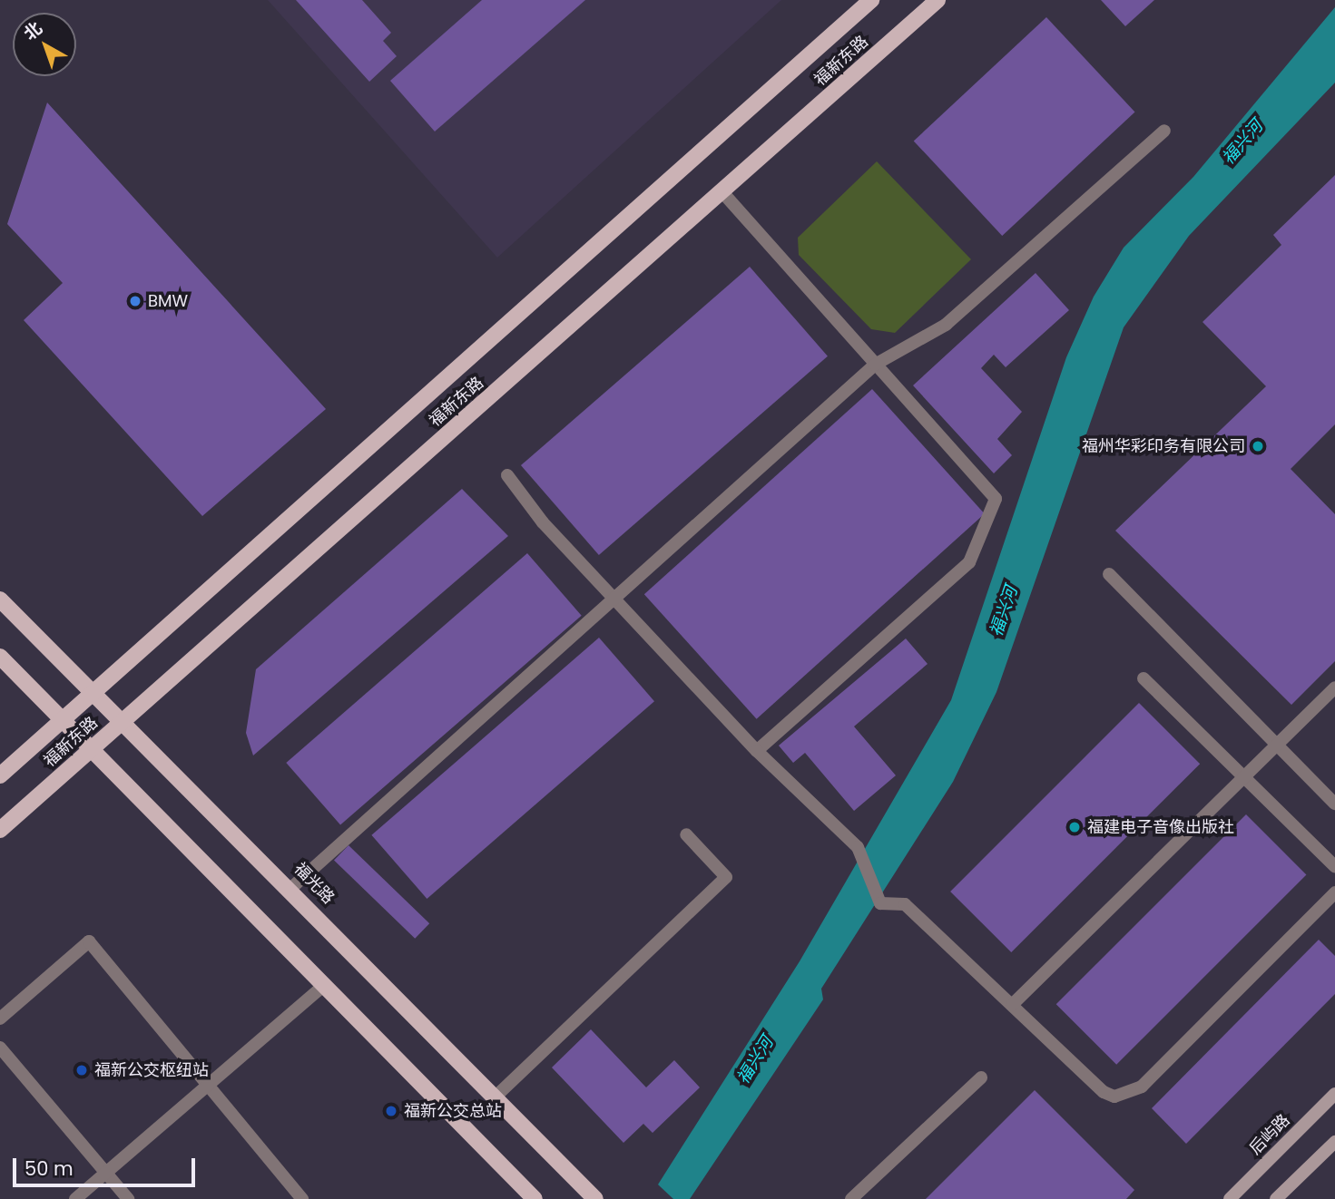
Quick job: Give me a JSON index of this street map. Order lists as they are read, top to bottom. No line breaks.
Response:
{"streets":{"main road":["福新东路","福光路","后屿路"]},"crossings":[["福新东路","福光路"]],"water":["福兴河"],"places":["BMW","福州华彩印务有限公司","福建电子音像出版社","福新公交枢纽站","福新公交总站"],"scale_bar":"50 m","north":"top left"}
